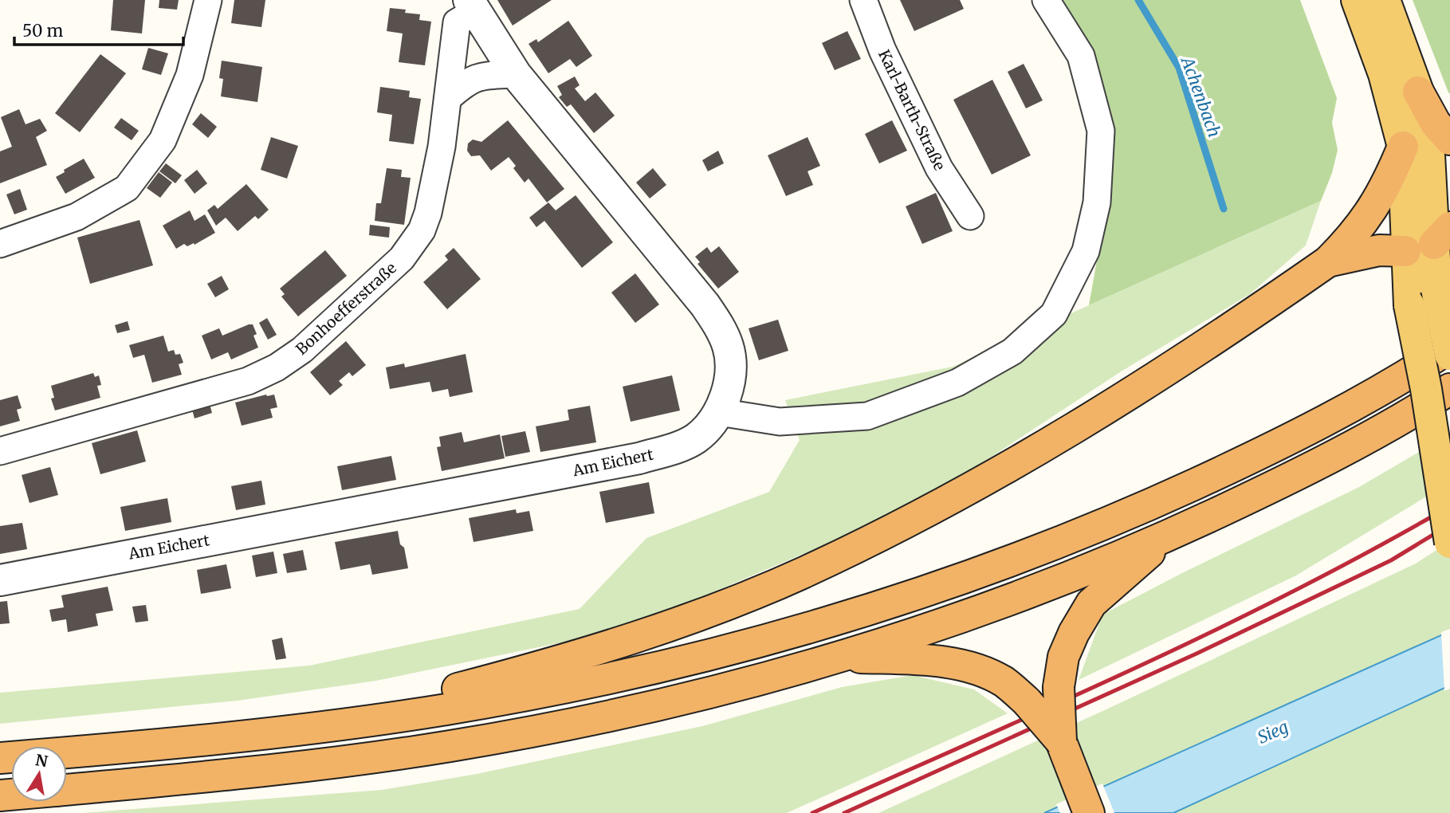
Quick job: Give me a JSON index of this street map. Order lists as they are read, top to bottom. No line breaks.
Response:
{"streets":{"street":["Karl-Barth-Straße","Bonhoefferstraße","Am Eichert"]},"crossings":[["Bonhoefferstraße","Am Eichert"]],"water":["Achenbach","Sieg"],"scale_bar":"50 m","north":"top"}
